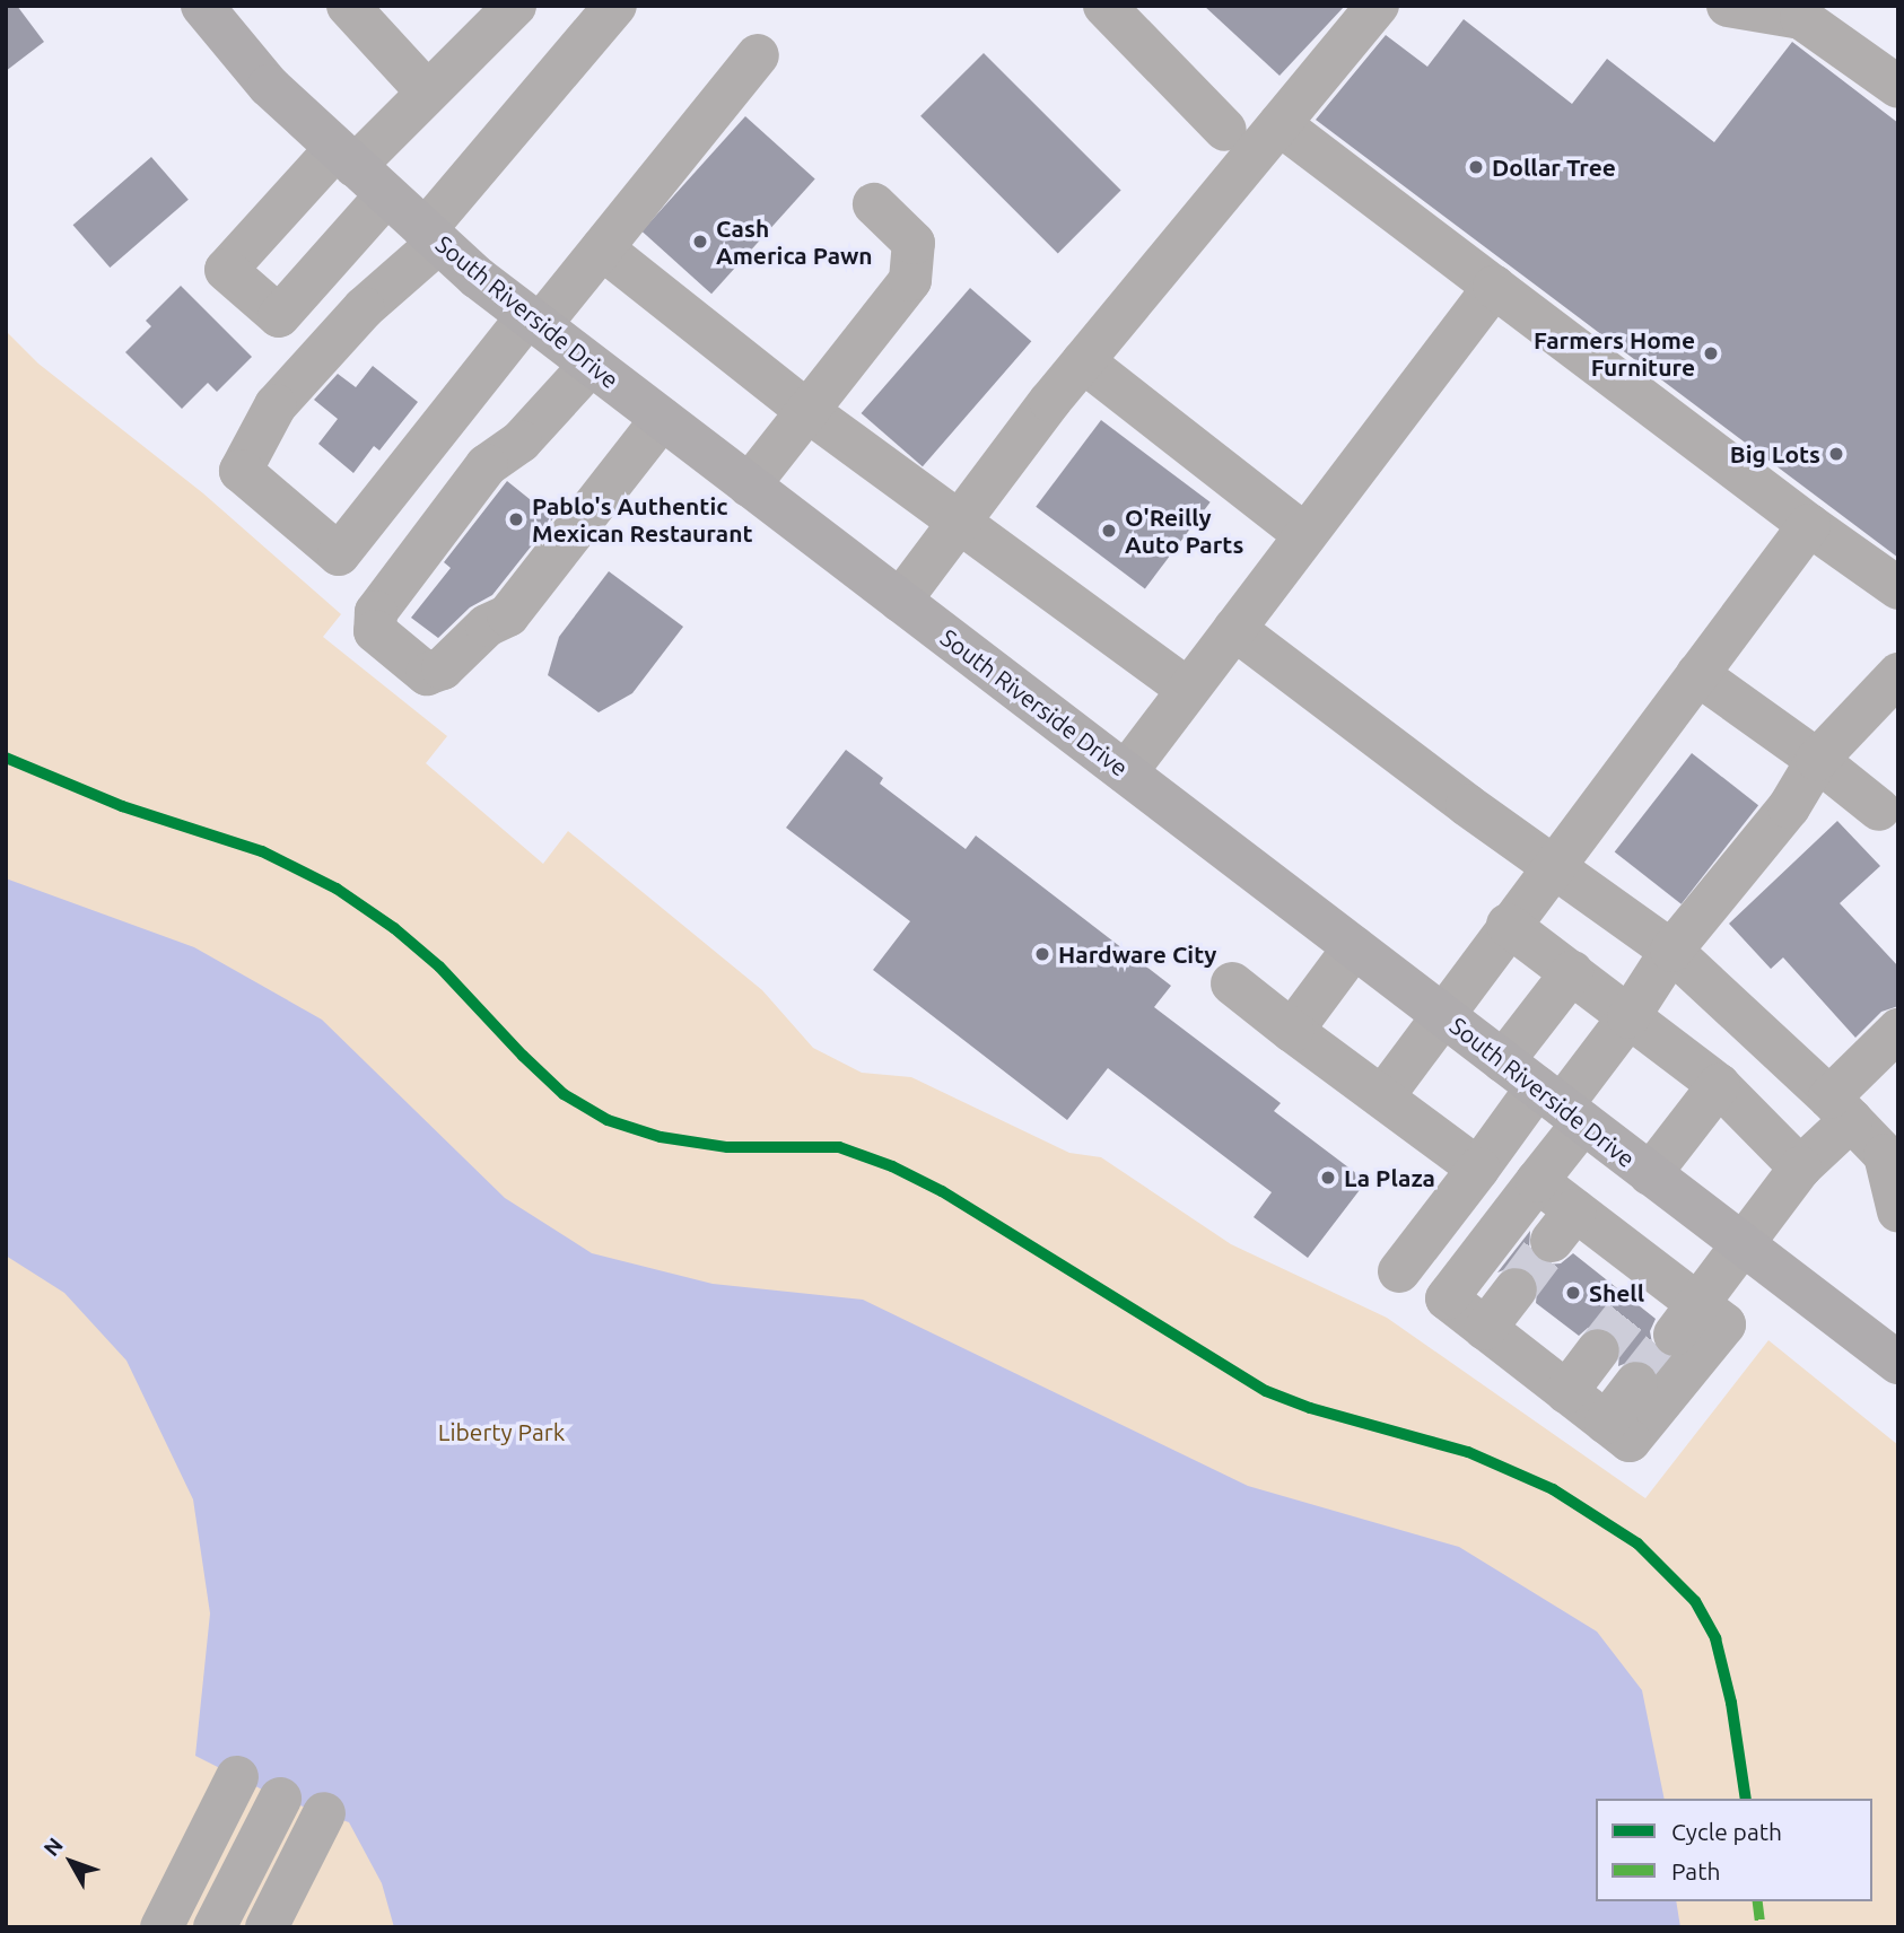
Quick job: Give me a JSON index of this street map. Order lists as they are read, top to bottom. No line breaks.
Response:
{"streets":{"highway":["South Riverside Drive"]},"parks":["Liberty Park"],"places":["Dollar Tree","Cash America Pawn","Farmers Home Furniture","Big Lots","Pablo's Authentic Mexican Restaurant","O'Reilly Auto Parts","Hardware City","La Plaza","Shell"],"legend":["Cycle path","Path"],"north":"top left"}
